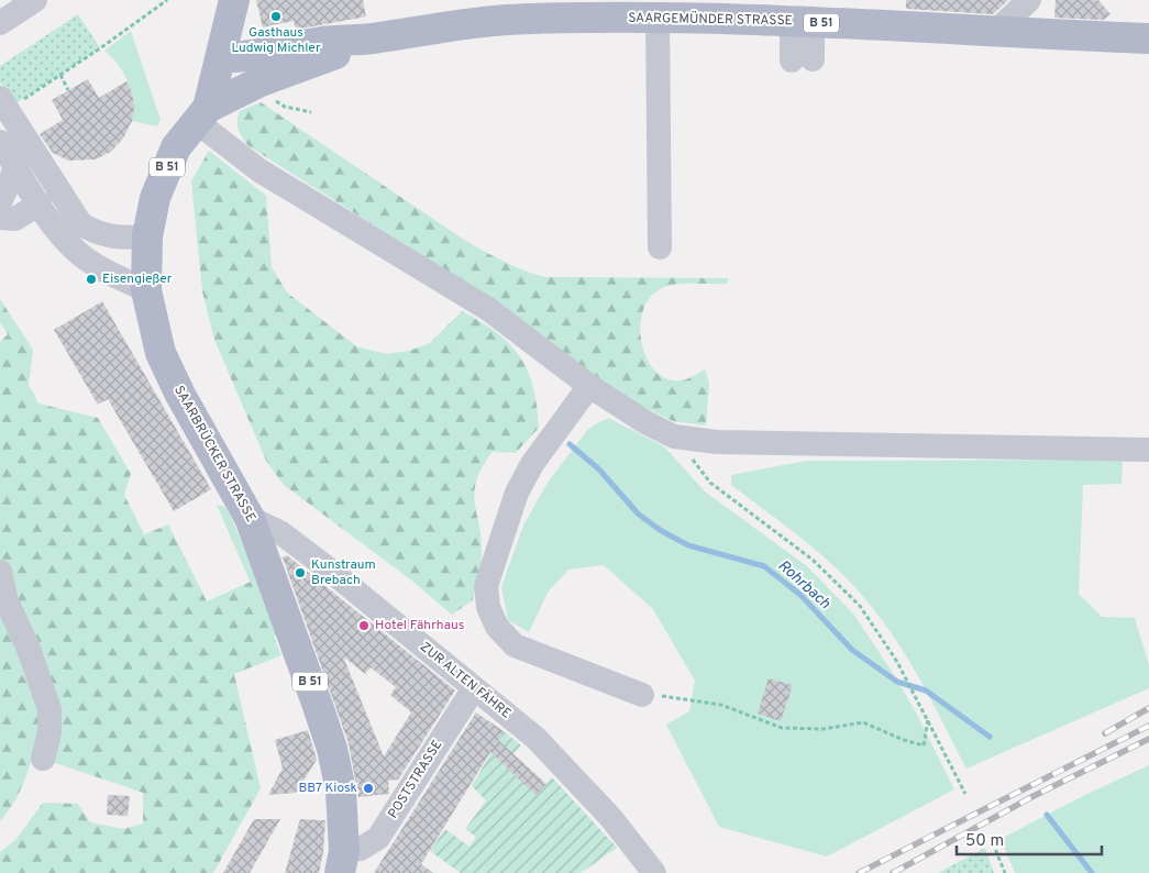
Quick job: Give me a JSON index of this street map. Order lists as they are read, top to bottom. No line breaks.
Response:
{"streets":{"main road":["SAARGEMÜNDER STRASSE","B 51","SAARBRÜCKER STRASSE"],"street":["ZUR ALTEN FÄHRE","POSTSTRASSE"]},"crossings":[["SAARGEMÜNDER STRASSE","B 51"],["SAARGEMÜNDER STRASSE","SAARBRÜCKER STRASSE"],["B 51","SAARBRÜCKER STRASSE"],["SAARBRÜCKER STRASSE","ZUR ALTEN FÄHRE"],["SAARBRÜCKER STRASSE","POSTSTRASSE"],["ZUR ALTEN FÄHRE","POSTSTRASSE"]],"water":["Rohrbach"],"places":["Gasthaus Ludwig Michler","Eisengießer","Kunstraum Brebach","Hotel Fährhaus","BB7 Kiosk"],"scale_bar":"50 m"}
